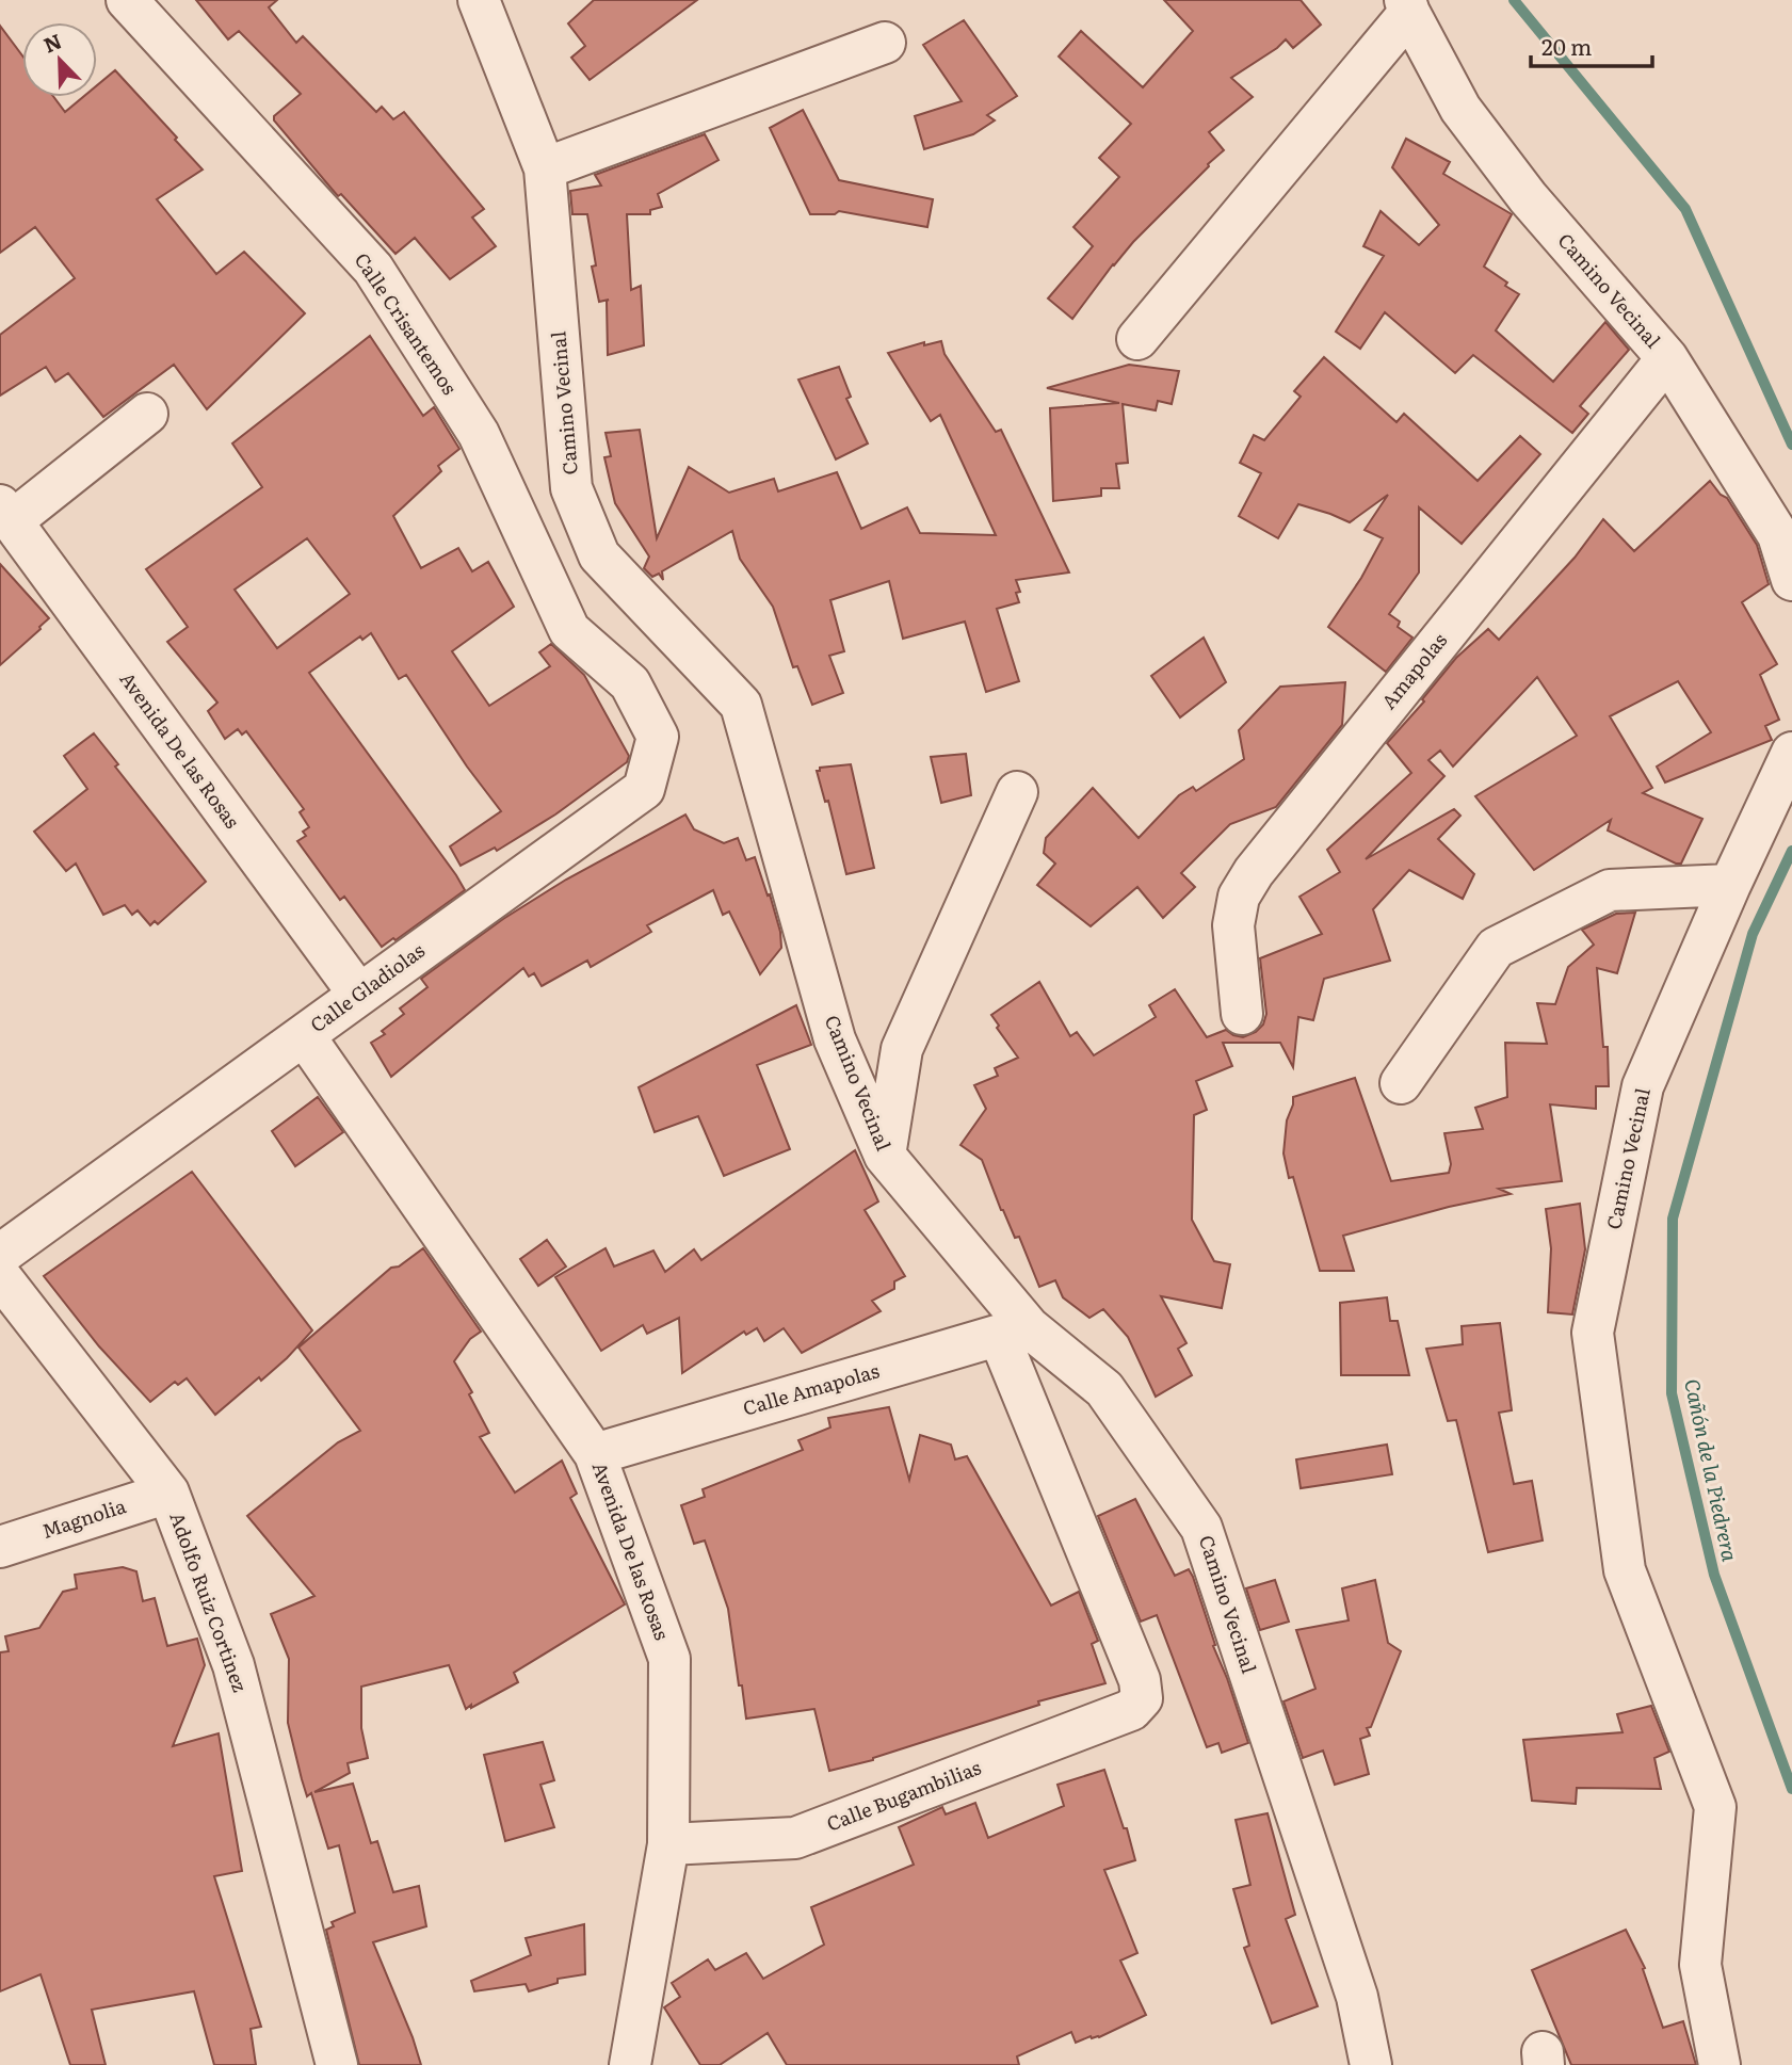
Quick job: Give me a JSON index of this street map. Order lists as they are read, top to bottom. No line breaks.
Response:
{"streets":{"street":["Camino Vecinal","Calle Crisantemos","Amapolas","Avenida De las Rosas","Calle Gladiolas","Calle Amapolas","Magnolia","Adolfo Ruiz Cortinez","Calle Bugambilias"]},"crossings":[["Camino Vecinal","Amapolas"],["Camino Vecinal","Calle Amapolas"],["Camino Vecinal","Calle Bugambilias"],["Calle Crisantemos","Calle Gladiolas"],["Avenida De las Rosas","Calle Gladiolas"],["Avenida De las Rosas","Calle Amapolas"],["Avenida De las Rosas","Calle Bugambilias"],["Calle Amapolas","Calle Bugambilias"],["Magnolia","Adolfo Ruiz Cortinez"]],"water":["Cañón de la Piedrera"],"scale_bar":"20 m","north":"top left"}
